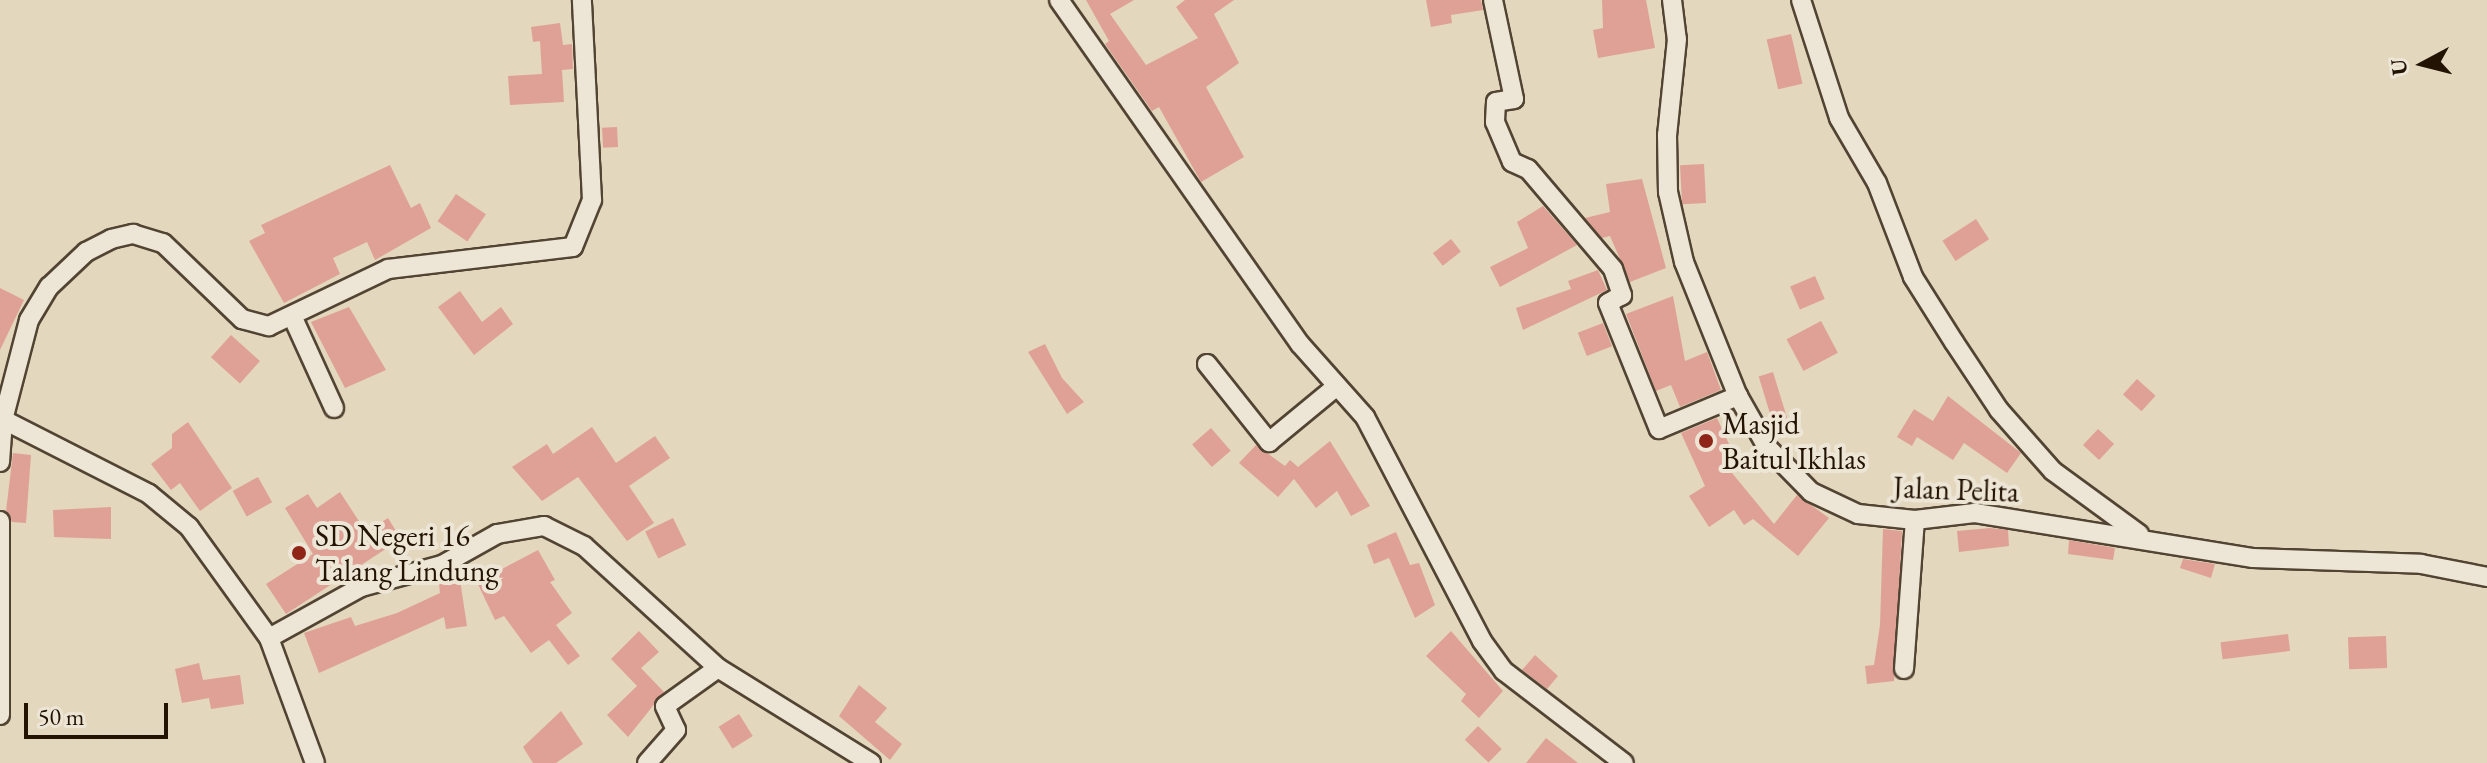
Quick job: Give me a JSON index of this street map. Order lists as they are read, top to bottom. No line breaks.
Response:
{"streets":{"street":["Jalan Pelita"]},"places":["Masjid Baitul Ikhlas","SD Negeri 16 Talang Lindung"],"scale_bar":"50 m","north":"left"}
